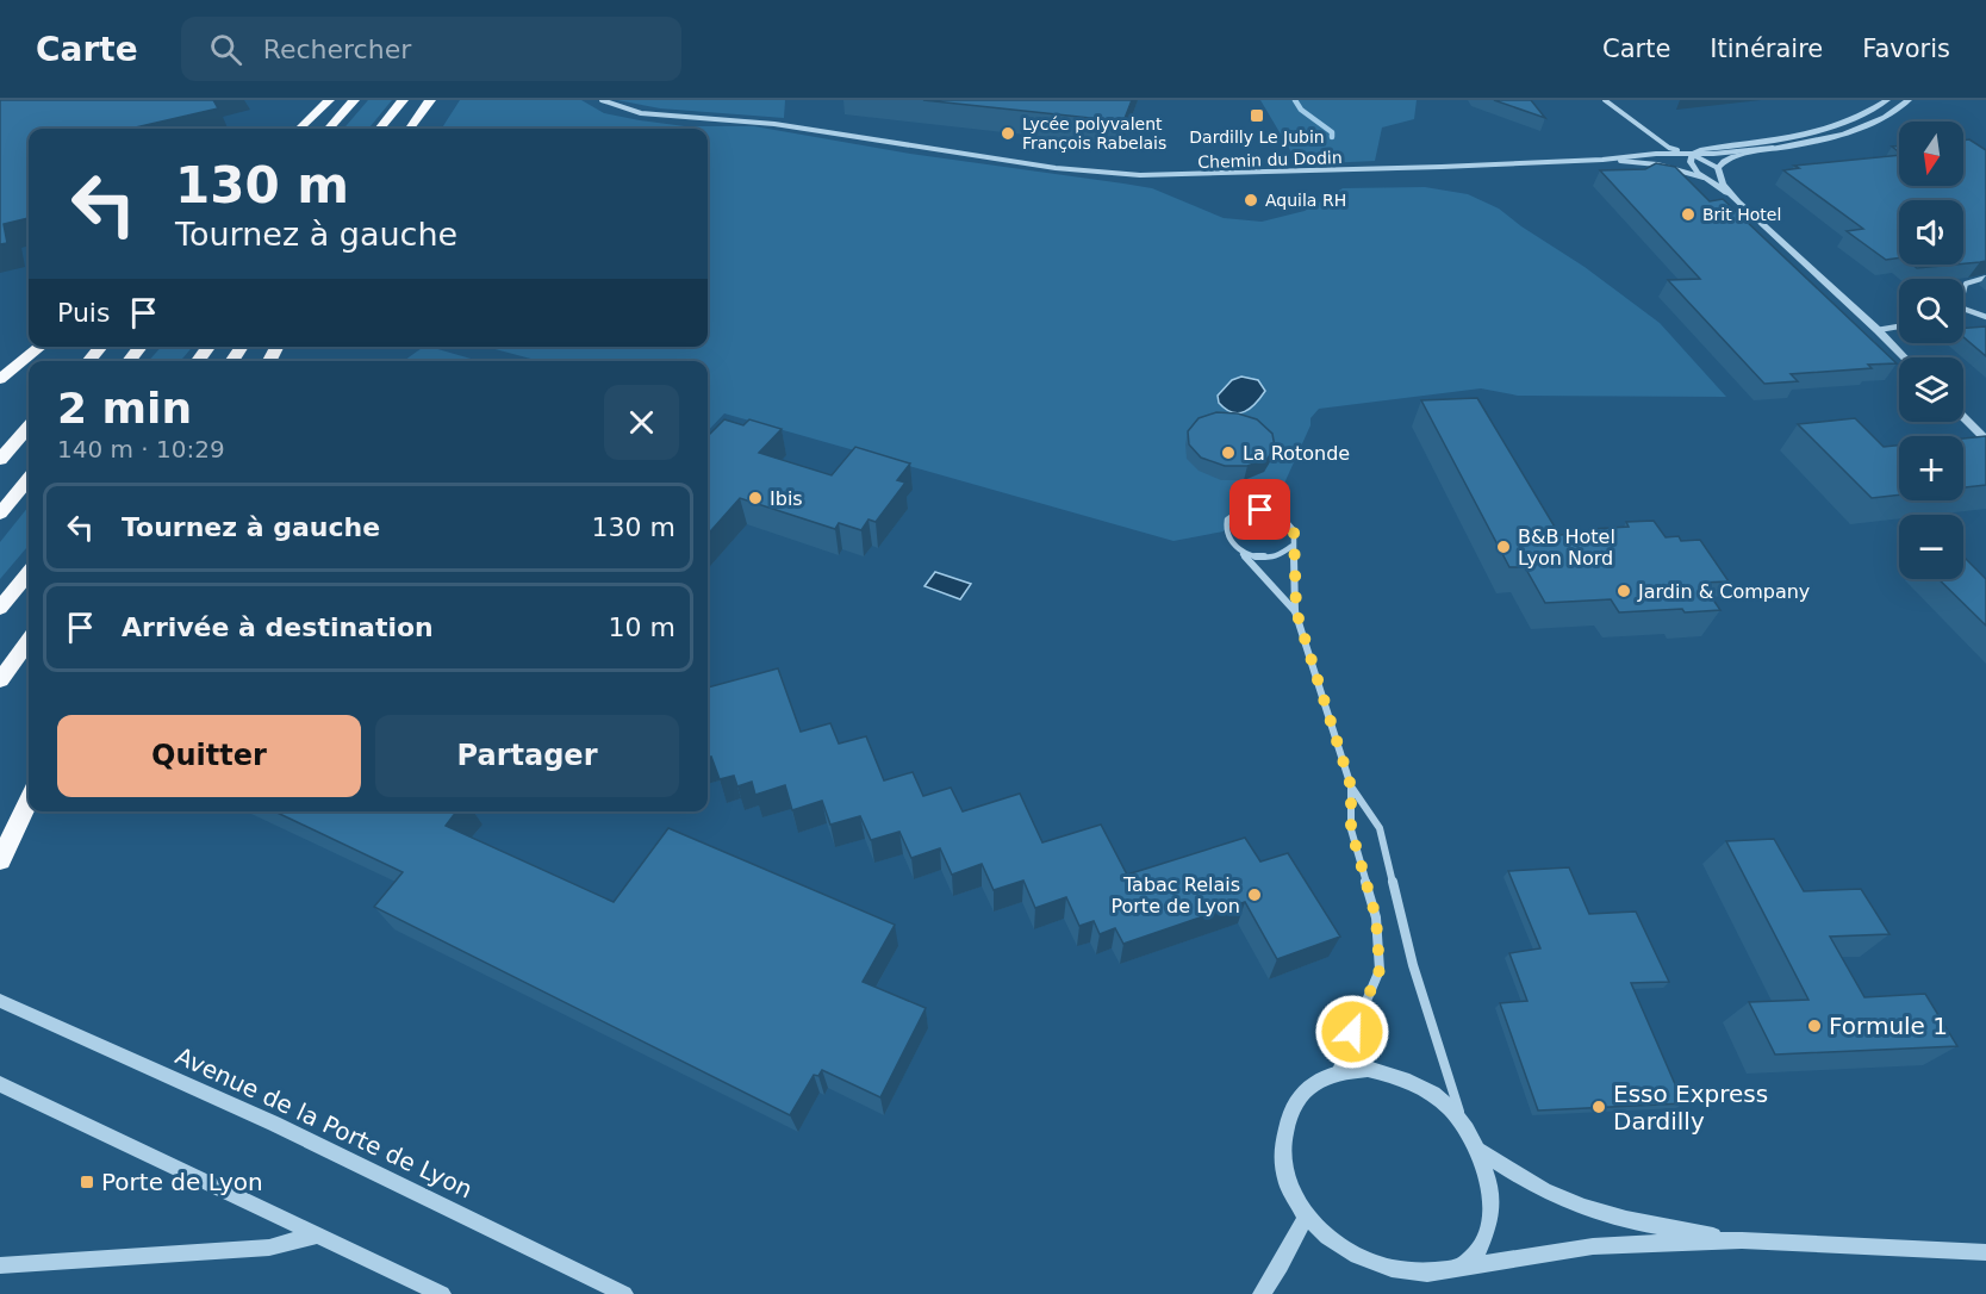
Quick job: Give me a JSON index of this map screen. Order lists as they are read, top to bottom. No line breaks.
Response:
{"streets":{"street":["Chemin du Dodin","Avenue de la Porte de Lyon"]},"places":{"transit":["Dardilly Le Jubin","Porte de Lyon"],"other":["Lycée polyvalent François Rabelais","Aquila RH","Brit Hotel","La Rotonde","Ibis","B&B Hotel Lyon Nord","Jardin & Company","Tabac Relais Porte de Lyon","Formule 1","Esso Express Dardilly"]},"north":"bottom","page":{"header":"Carte","search":"Rechercher","nav":["Carte","Itinéraire","Favoris"],"map_buttons":["+","−"],"turn":["130 m","Tournez à gauche"],"then":"Puis","heading":["2 min","140 m · 10:29"],"list":[{"name":"Tournez à gauche","value":"130 m"},{"name":"Arrivée à destination","value":"10 m"}],"buttons":["Quitter","Partager"]}}
